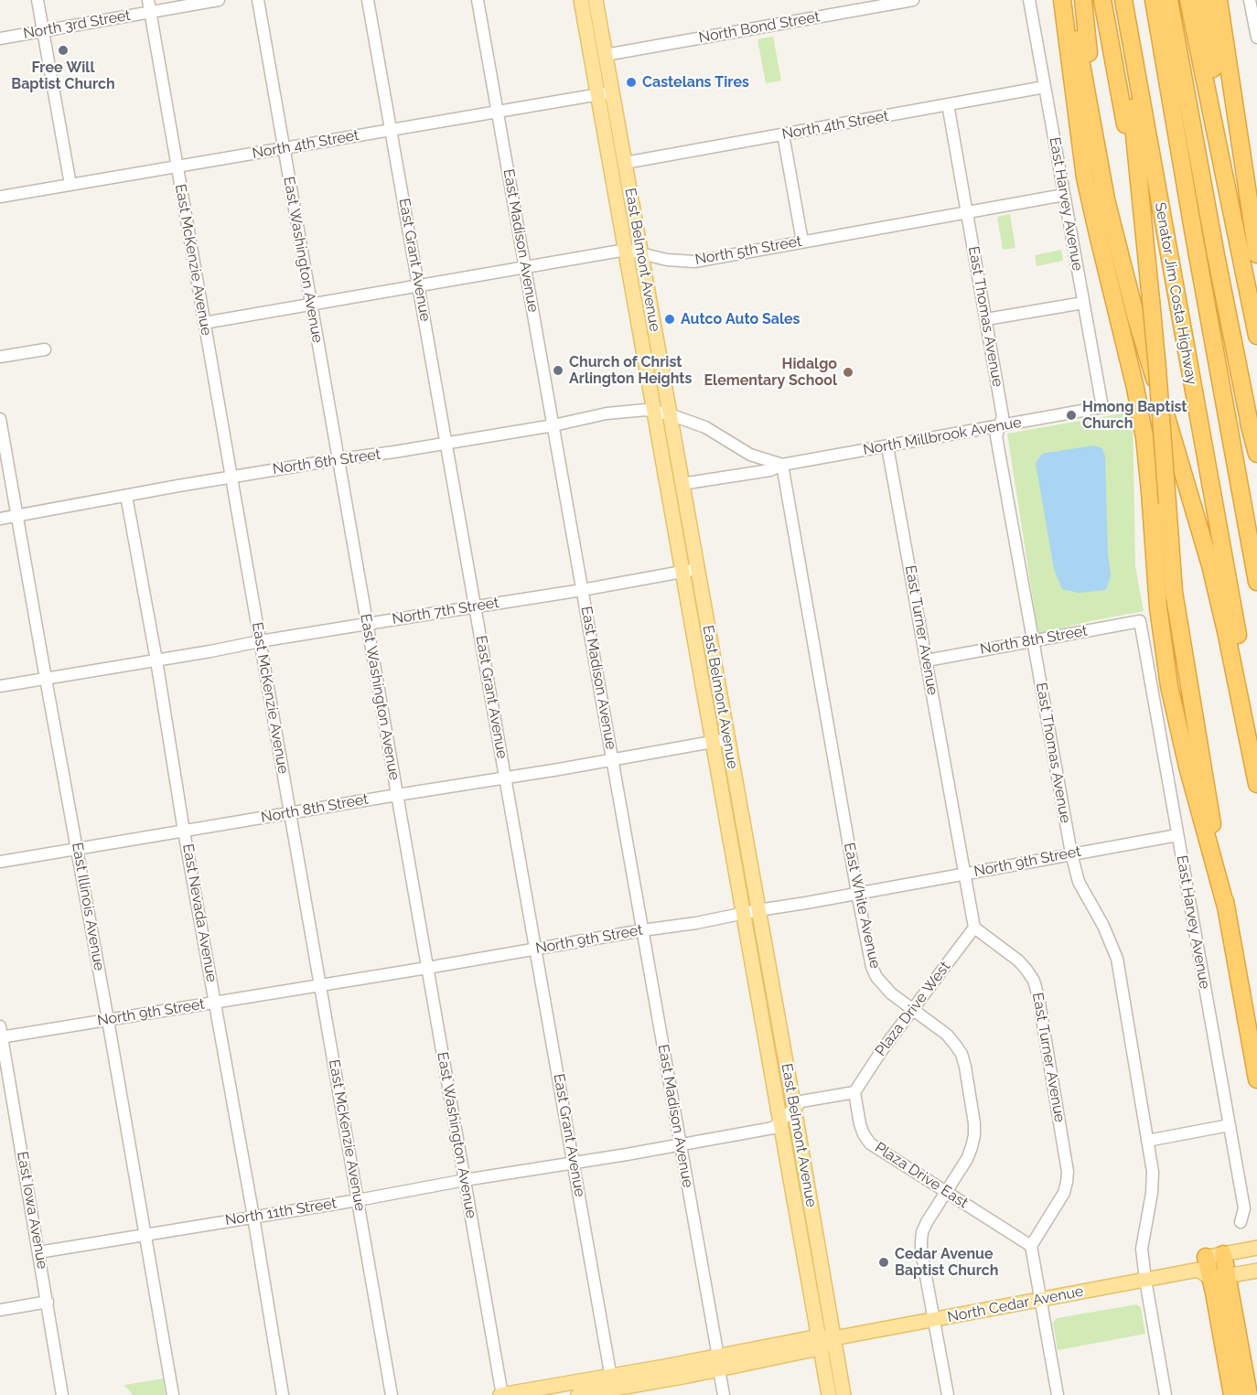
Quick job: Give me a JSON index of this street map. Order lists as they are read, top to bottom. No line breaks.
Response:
{"streets":{"highway":["Senator Jim Costa Highway"],"main road":["East Belmont Avenue","North Cedar Avenue"],"street":["North 3rd Street","North Bond Street","North 4th Street","East Harvey Avenue","East Madison Avenue","North 5th Street","East McKenzie Avenue","East Washington Avenue","East Grant Avenue","East Thomas Avenue","North Millbrook Avenue","North 6th Street","North 7th Street","East Turner Avenue","North 8th Street","North 9th Street","East White Avenue","East Illinois Avenue","East Nevada Avenue","Plaza Drive West","Plaza Drive East","East Iowa Avenue","North 11th Street"]},"crossings":[["North 3rd Street","East McKenzie Avenue"],["North Bond Street","East Belmont Avenue"],["North 4th Street","East Harvey Avenue"],["North 4th Street","East Madison Avenue"],["North 4th Street","East McKenzie Avenue"],["North 4th Street","East Washington Avenue"],["North 4th Street","East Grant Avenue"],["North 4th Street","East Belmont Avenue"],["North 4th Street","East Thomas Avenue"],["East Harvey Avenue","North 5th Street"],["East Harvey Avenue","North Millbrook Avenue"],["East Harvey Avenue","North 8th Street"],["East Harvey Avenue","North 9th Street"],["East Madison Avenue","North 5th Street"],["East Madison Avenue","North 6th Street"],["East Madison Avenue","North 7th Street"],["East Madison Avenue","North 8th Street"],["East Madison Avenue","North 9th Street"],["East Madison Avenue","North 11th Street"],["East Madison Avenue","North Cedar Avenue"],["North 5th Street","East McKenzie Avenue"],["North 5th Street","East Washington Avenue"],["North 5th Street","East Grant Avenue"],["North 5th Street","East Belmont Avenue"],["North 5th Street","East Thomas Avenue"],["East McKenzie Avenue","North 6th Street"],["East McKenzie Avenue","North 7th Street"],["East McKenzie Avenue","North 8th Street"],["East McKenzie Avenue","North 9th Street"],["East McKenzie Avenue","North 11th Street"],["East Washington Avenue","North 6th Street"],["East Washington Avenue","North 7th Street"],["East Washington Avenue","North 8th Street"],["East Washington Avenue","North 9th Street"],["East Washington Avenue","North 11th Street"],["East Washington Avenue","North Cedar Avenue"],["East Grant Avenue","North 6th Street"],["East Grant Avenue","North 7th Street"],["East Grant Avenue","North 8th Street"],["East Grant Avenue","North 9th Street"],["East Grant Avenue","North 11th Street"],["East Grant Avenue","North Cedar Avenue"],["East Belmont Avenue","North Millbrook Avenue"],["East Belmont Avenue","North 6th Street"],["East Belmont Avenue","North 7th Street"],["East Belmont Avenue","North 8th Street"],["East Belmont Avenue","North 9th Street"],["East Belmont Avenue","North 11th Street"],["East Belmont Avenue","North Cedar Avenue"],["East Thomas Avenue","North Millbrook Avenue"],["East Thomas Avenue","North 8th Street"],["East Thomas Avenue","North 9th Street"],["East Thomas Avenue","North Cedar Avenue"],["North Millbrook Avenue","North 6th Street"],["North Millbrook Avenue","East Turner Avenue"],["North Millbrook Avenue","East White Avenue"],["North 6th Street","East Illinois Avenue"],["North 6th Street","East Nevada Avenue"],["North 7th Street","East Illinois Avenue"],["North 7th Street","East Nevada Avenue"],["East Turner Avenue","North 8th Street"],["East Turner Avenue","North 9th Street"],["East Turner Avenue","Plaza Drive West"],["East Turner Avenue","Plaza Drive East"],["North 8th Street","East Illinois Avenue"],["North 8th Street","East Nevada Avenue"],["North 9th Street","East White Avenue"],["North 9th Street","East Illinois Avenue"],["North 9th Street","East Nevada Avenue"],["North 9th Street","East Iowa Avenue"],["East White Avenue","Plaza Drive West"],["East White Avenue","Plaza Drive East"],["East White Avenue","North Cedar Avenue"],["East Illinois Avenue","North 11th Street"],["East Nevada Avenue","North 11th Street"],["Plaza Drive West","Plaza Drive East"],["East Iowa Avenue","North 11th Street"]],"places":["Free Will Baptist Church","Castelans Tires","Autco Auto Sales","Church of Christ Arlington Heights","Hidalgo Elementary School","Hmong Baptist Church","Cedar Avenue Baptist Church"]}
